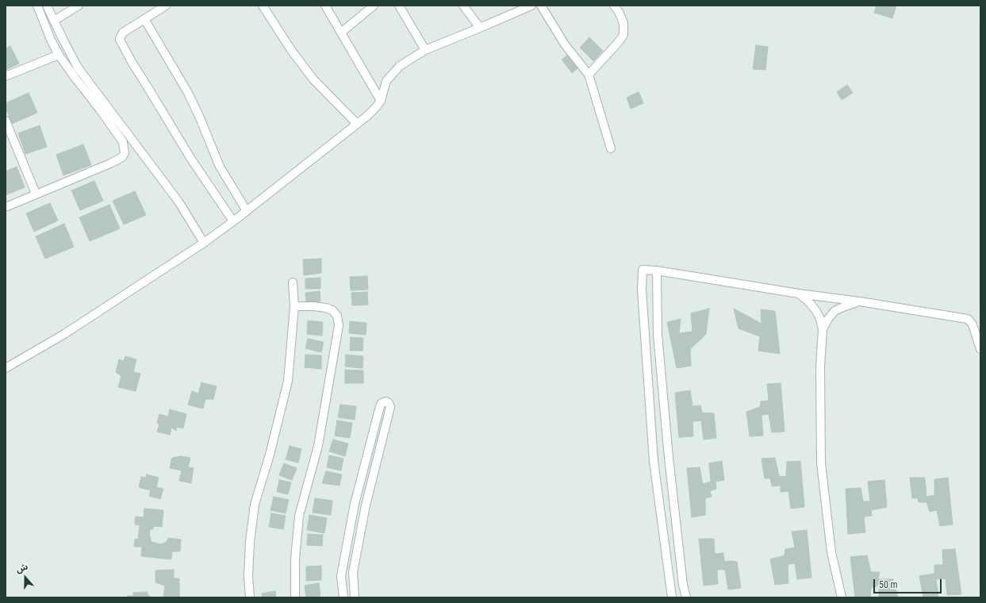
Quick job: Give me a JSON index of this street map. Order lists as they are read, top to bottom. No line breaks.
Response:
{"scale_bar":"50 m","north":"top"}
